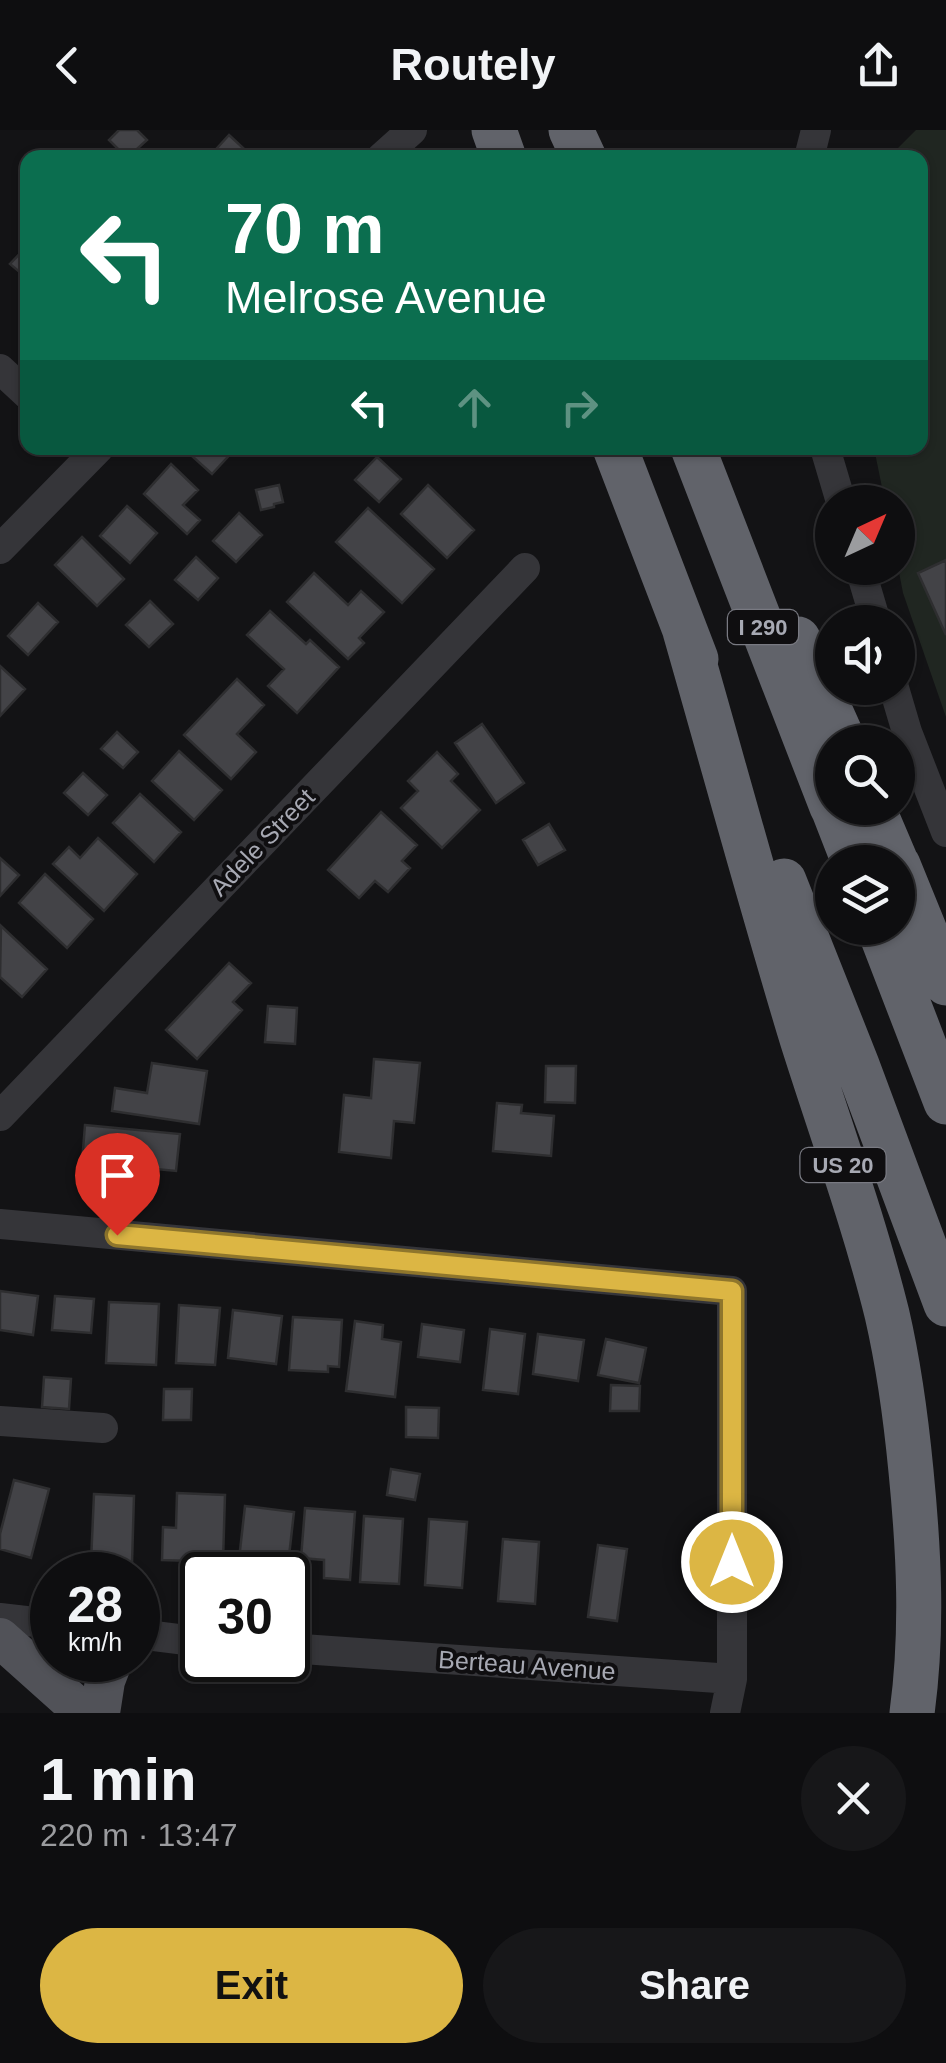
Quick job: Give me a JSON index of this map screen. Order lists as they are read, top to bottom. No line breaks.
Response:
{"streets":{"highway":["I 290","US 20"],"street":["Adele Street","Berteau Avenue"]},"crossings":[["I 290","US 20"]],"north":"top right","page":{"header":"Routely","turn":["70 m","Melrose Avenue"],"speed":"28 km/h","limit":"30","heading":["1 min","220 m · 13:47"],"buttons":["Exit","Share"]}}
